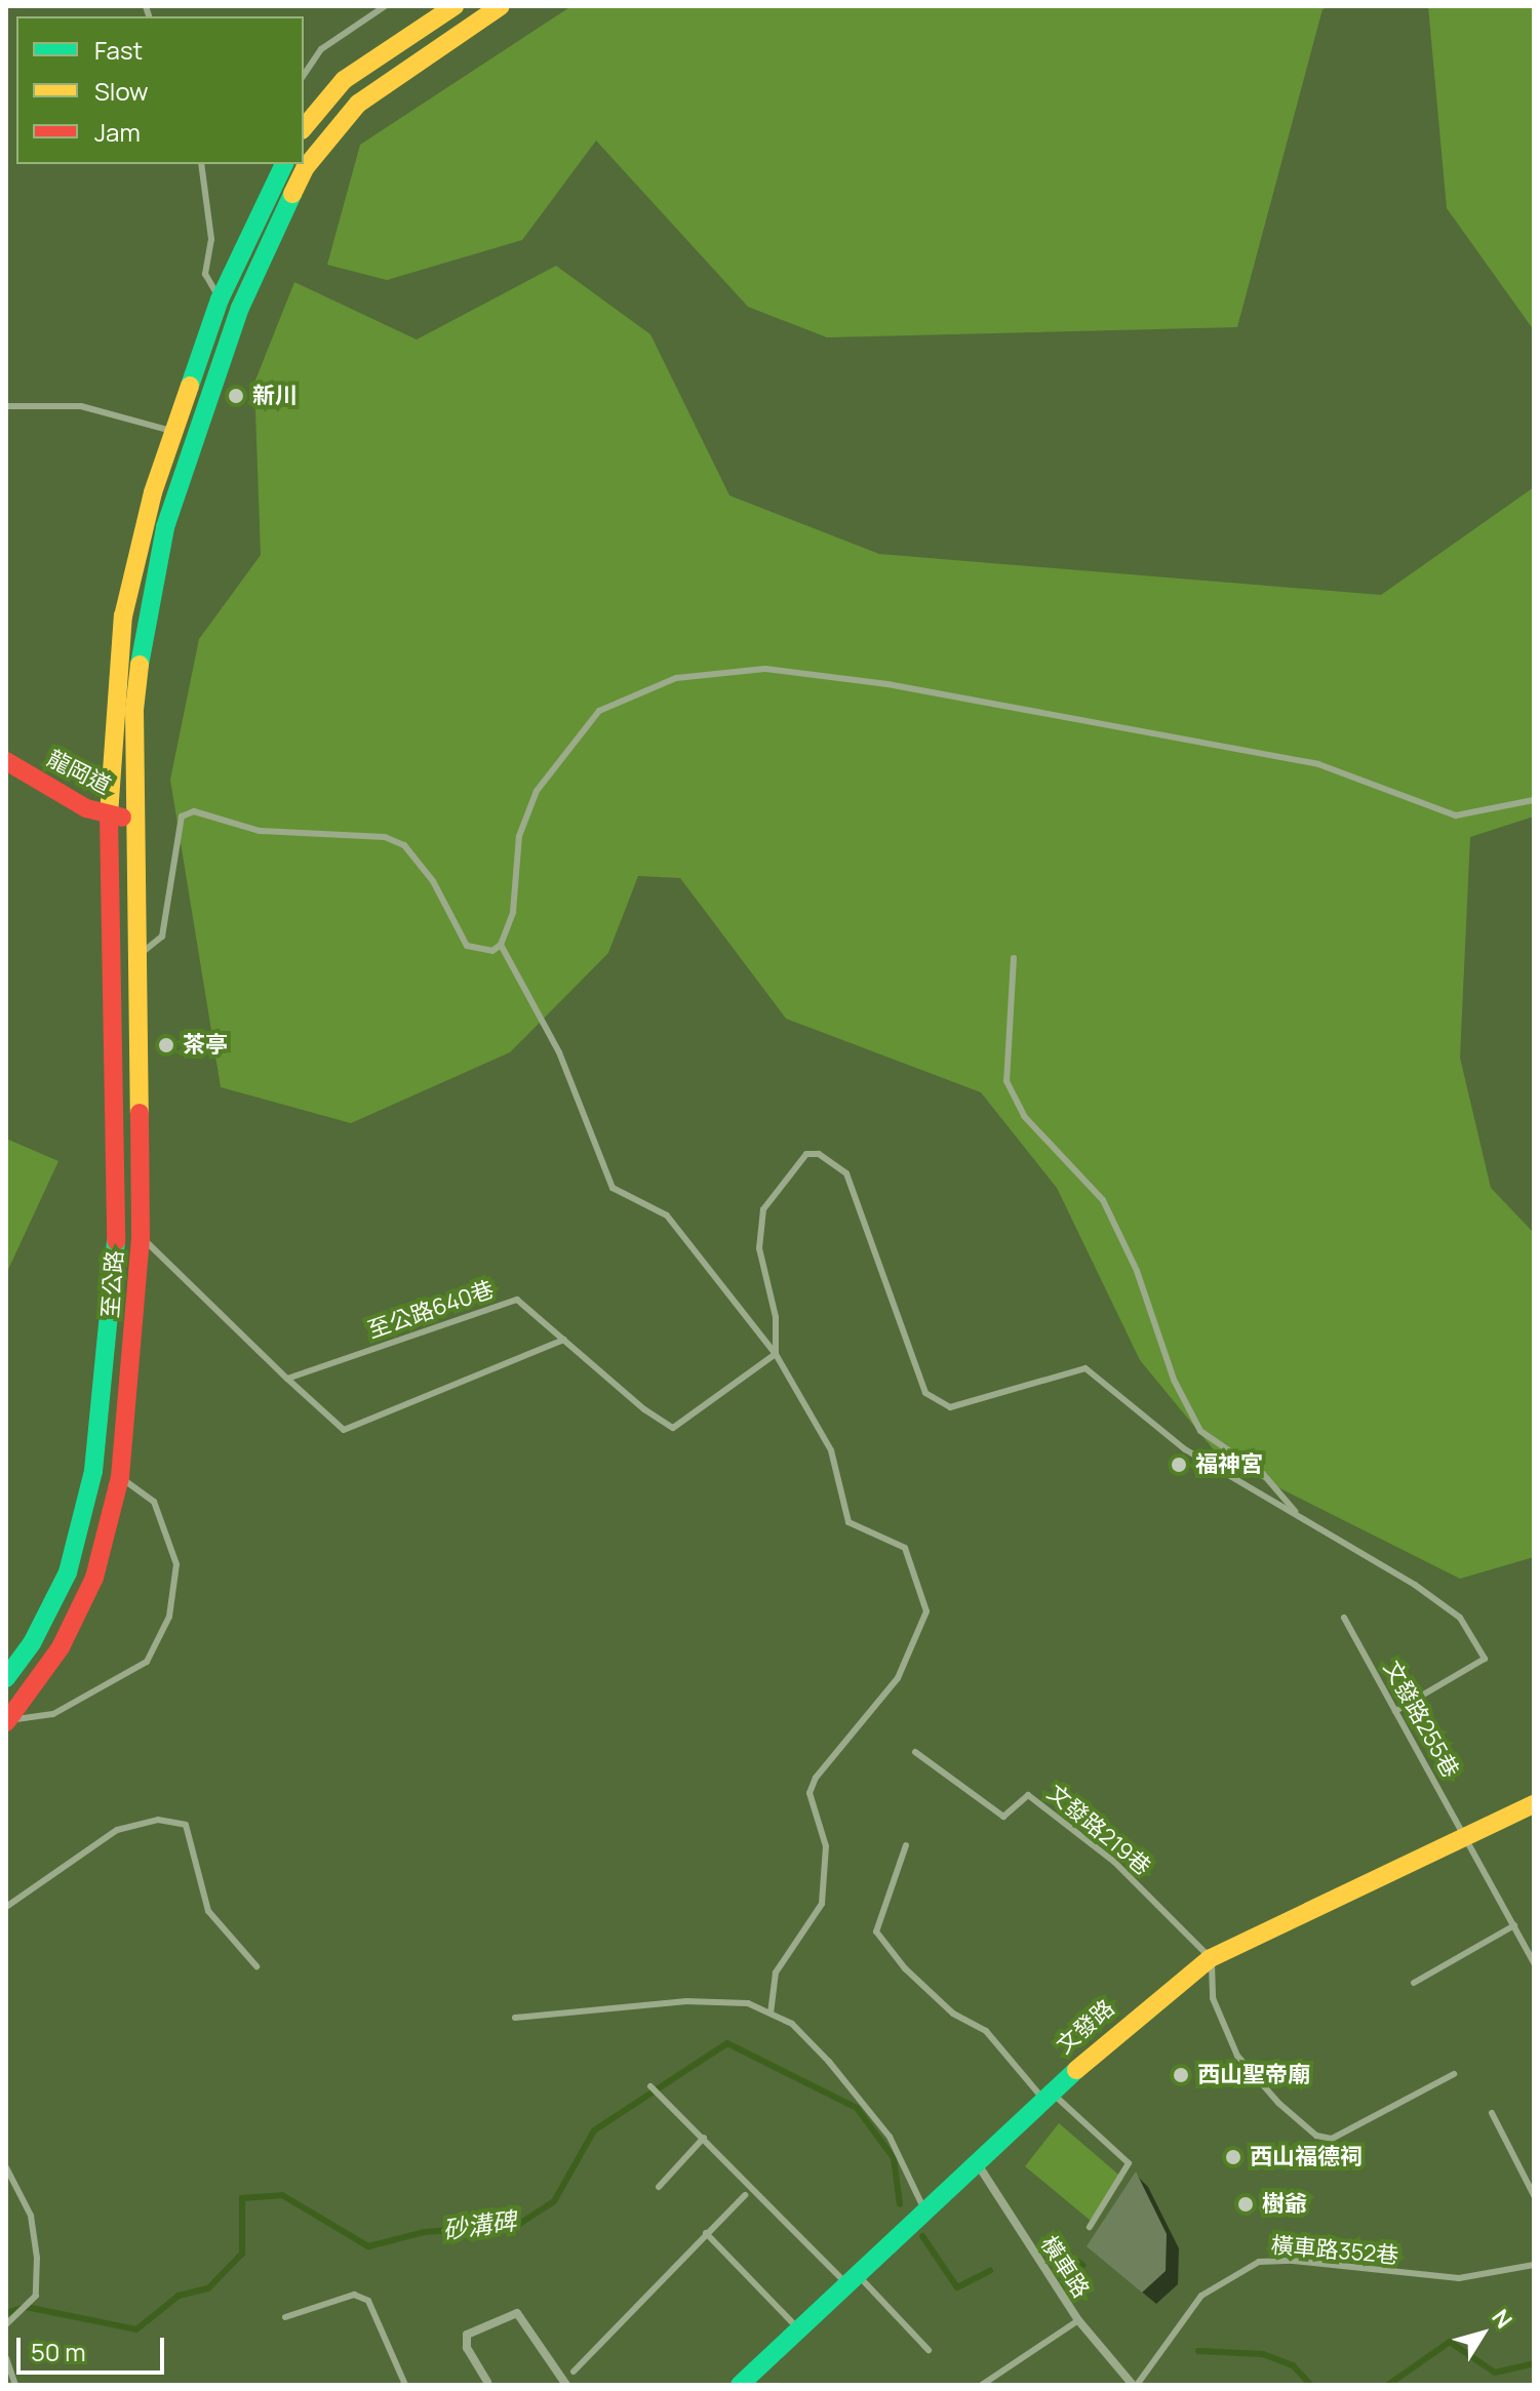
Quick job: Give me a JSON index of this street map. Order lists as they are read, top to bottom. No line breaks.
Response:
{"streets":{"street":["龍岡道","至公路","文發路","橫車路"],"lane":["至公路640巷","文發路255巷","文發路219巷","橫車路352巷"]},"crossings":[["龍岡道","至公路"],["文發路255巷","文發路"],["文發路219巷","文發路"],["文發路","橫車路"],["橫車路352巷","橫車路"]],"water":["砂溝碑"],"places":["新川","茶亭","福神宮","西山聖帝廟","西山福德祠","樹爺"],"legend":["Fast","Slow","Jam"],"scale_bar":"50 m","north":"top right"}
